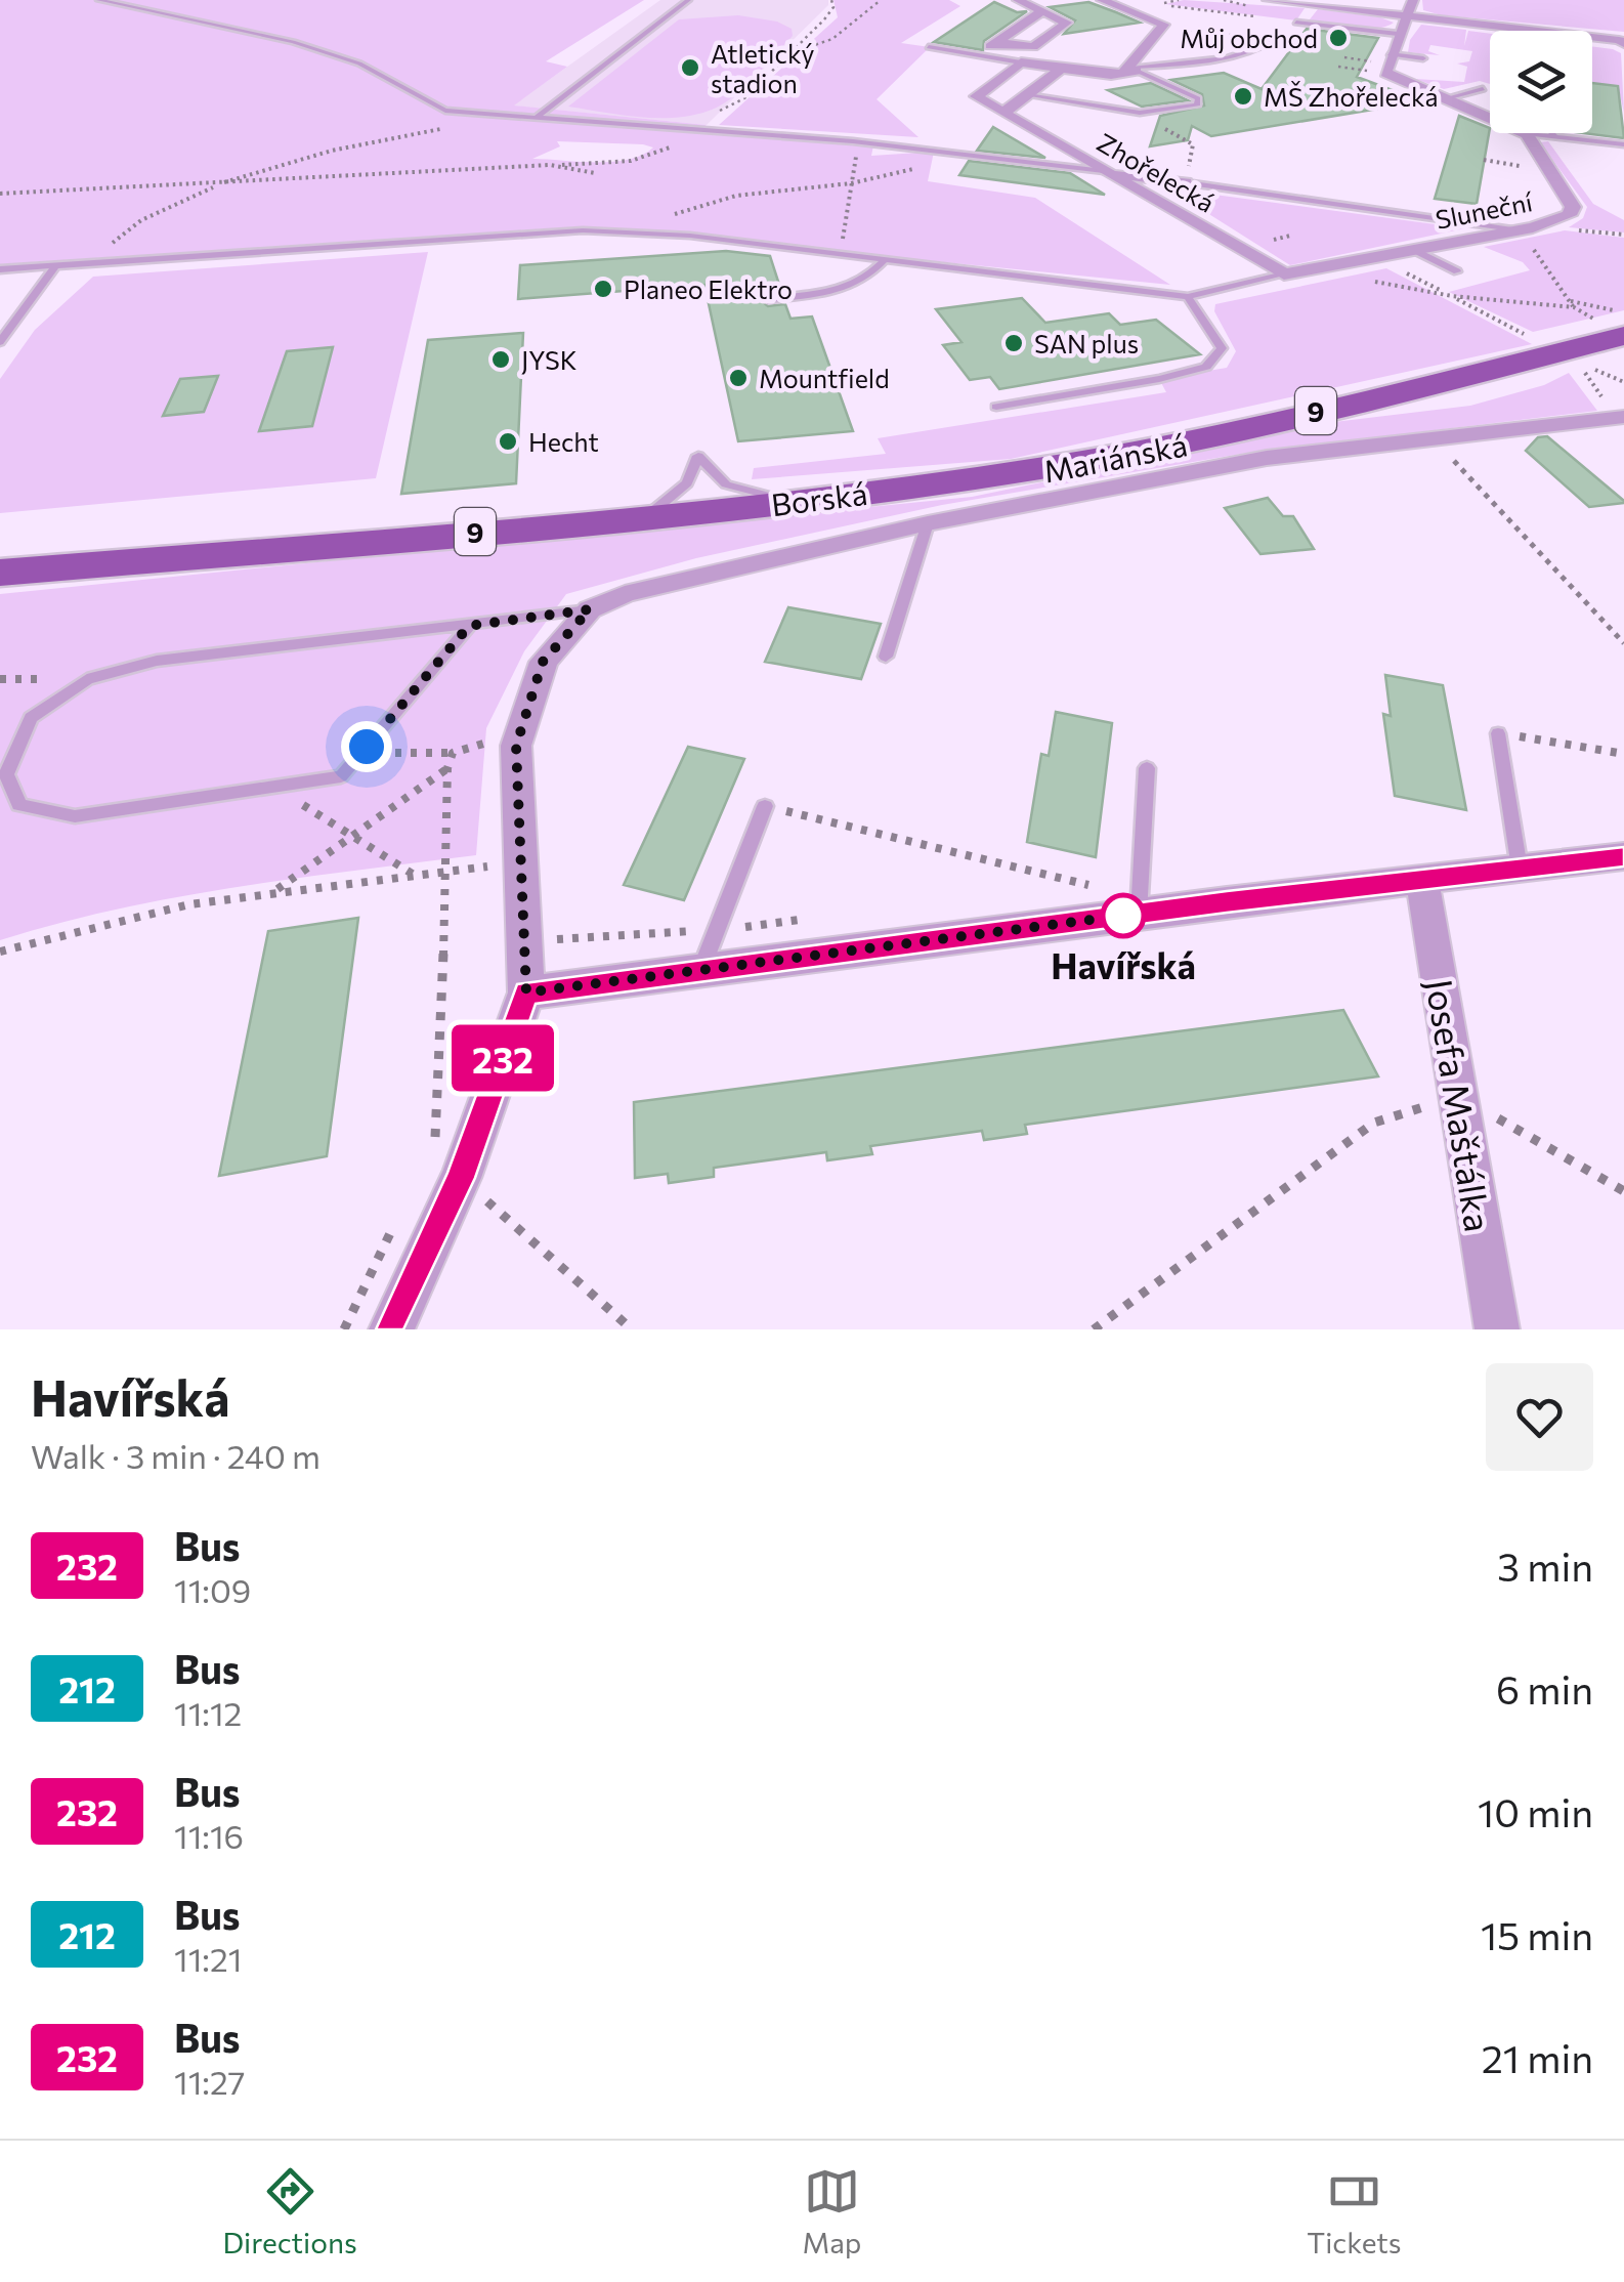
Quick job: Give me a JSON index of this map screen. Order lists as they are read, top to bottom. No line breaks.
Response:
{"streets":{"main road":["9","Borská"],"street":["Zhořelecká","Sluneční","Mariánská","Josefa Maštálka"]},"crossings":[["Zhořelecká","Sluneční"]],"places":["Můj obchod","Atletický stadion","MŠ Zhořelecká","Planeo Elektro","SAN plus","JYSK","Mountfield","Hecht","Havířská"],"lines":["bus line 232"],"page":{"on_map":"232","heading":["Havířská","Walk · 3 min · 240 m"],"list":[{"mark":"232","name":"Bus","note":"11:09","value":"3 min"},{"mark":"212","name":"Bus","note":"11:12","value":"6 min"},{"mark":"232","name":"Bus","note":"11:16","value":"10 min"},{"mark":"212","name":"Bus","note":"11:21","value":"15 min"},{"mark":"232","name":"Bus","note":"11:27","value":"21 min"}],"tabs":["Directions","Map","Tickets"]}}
